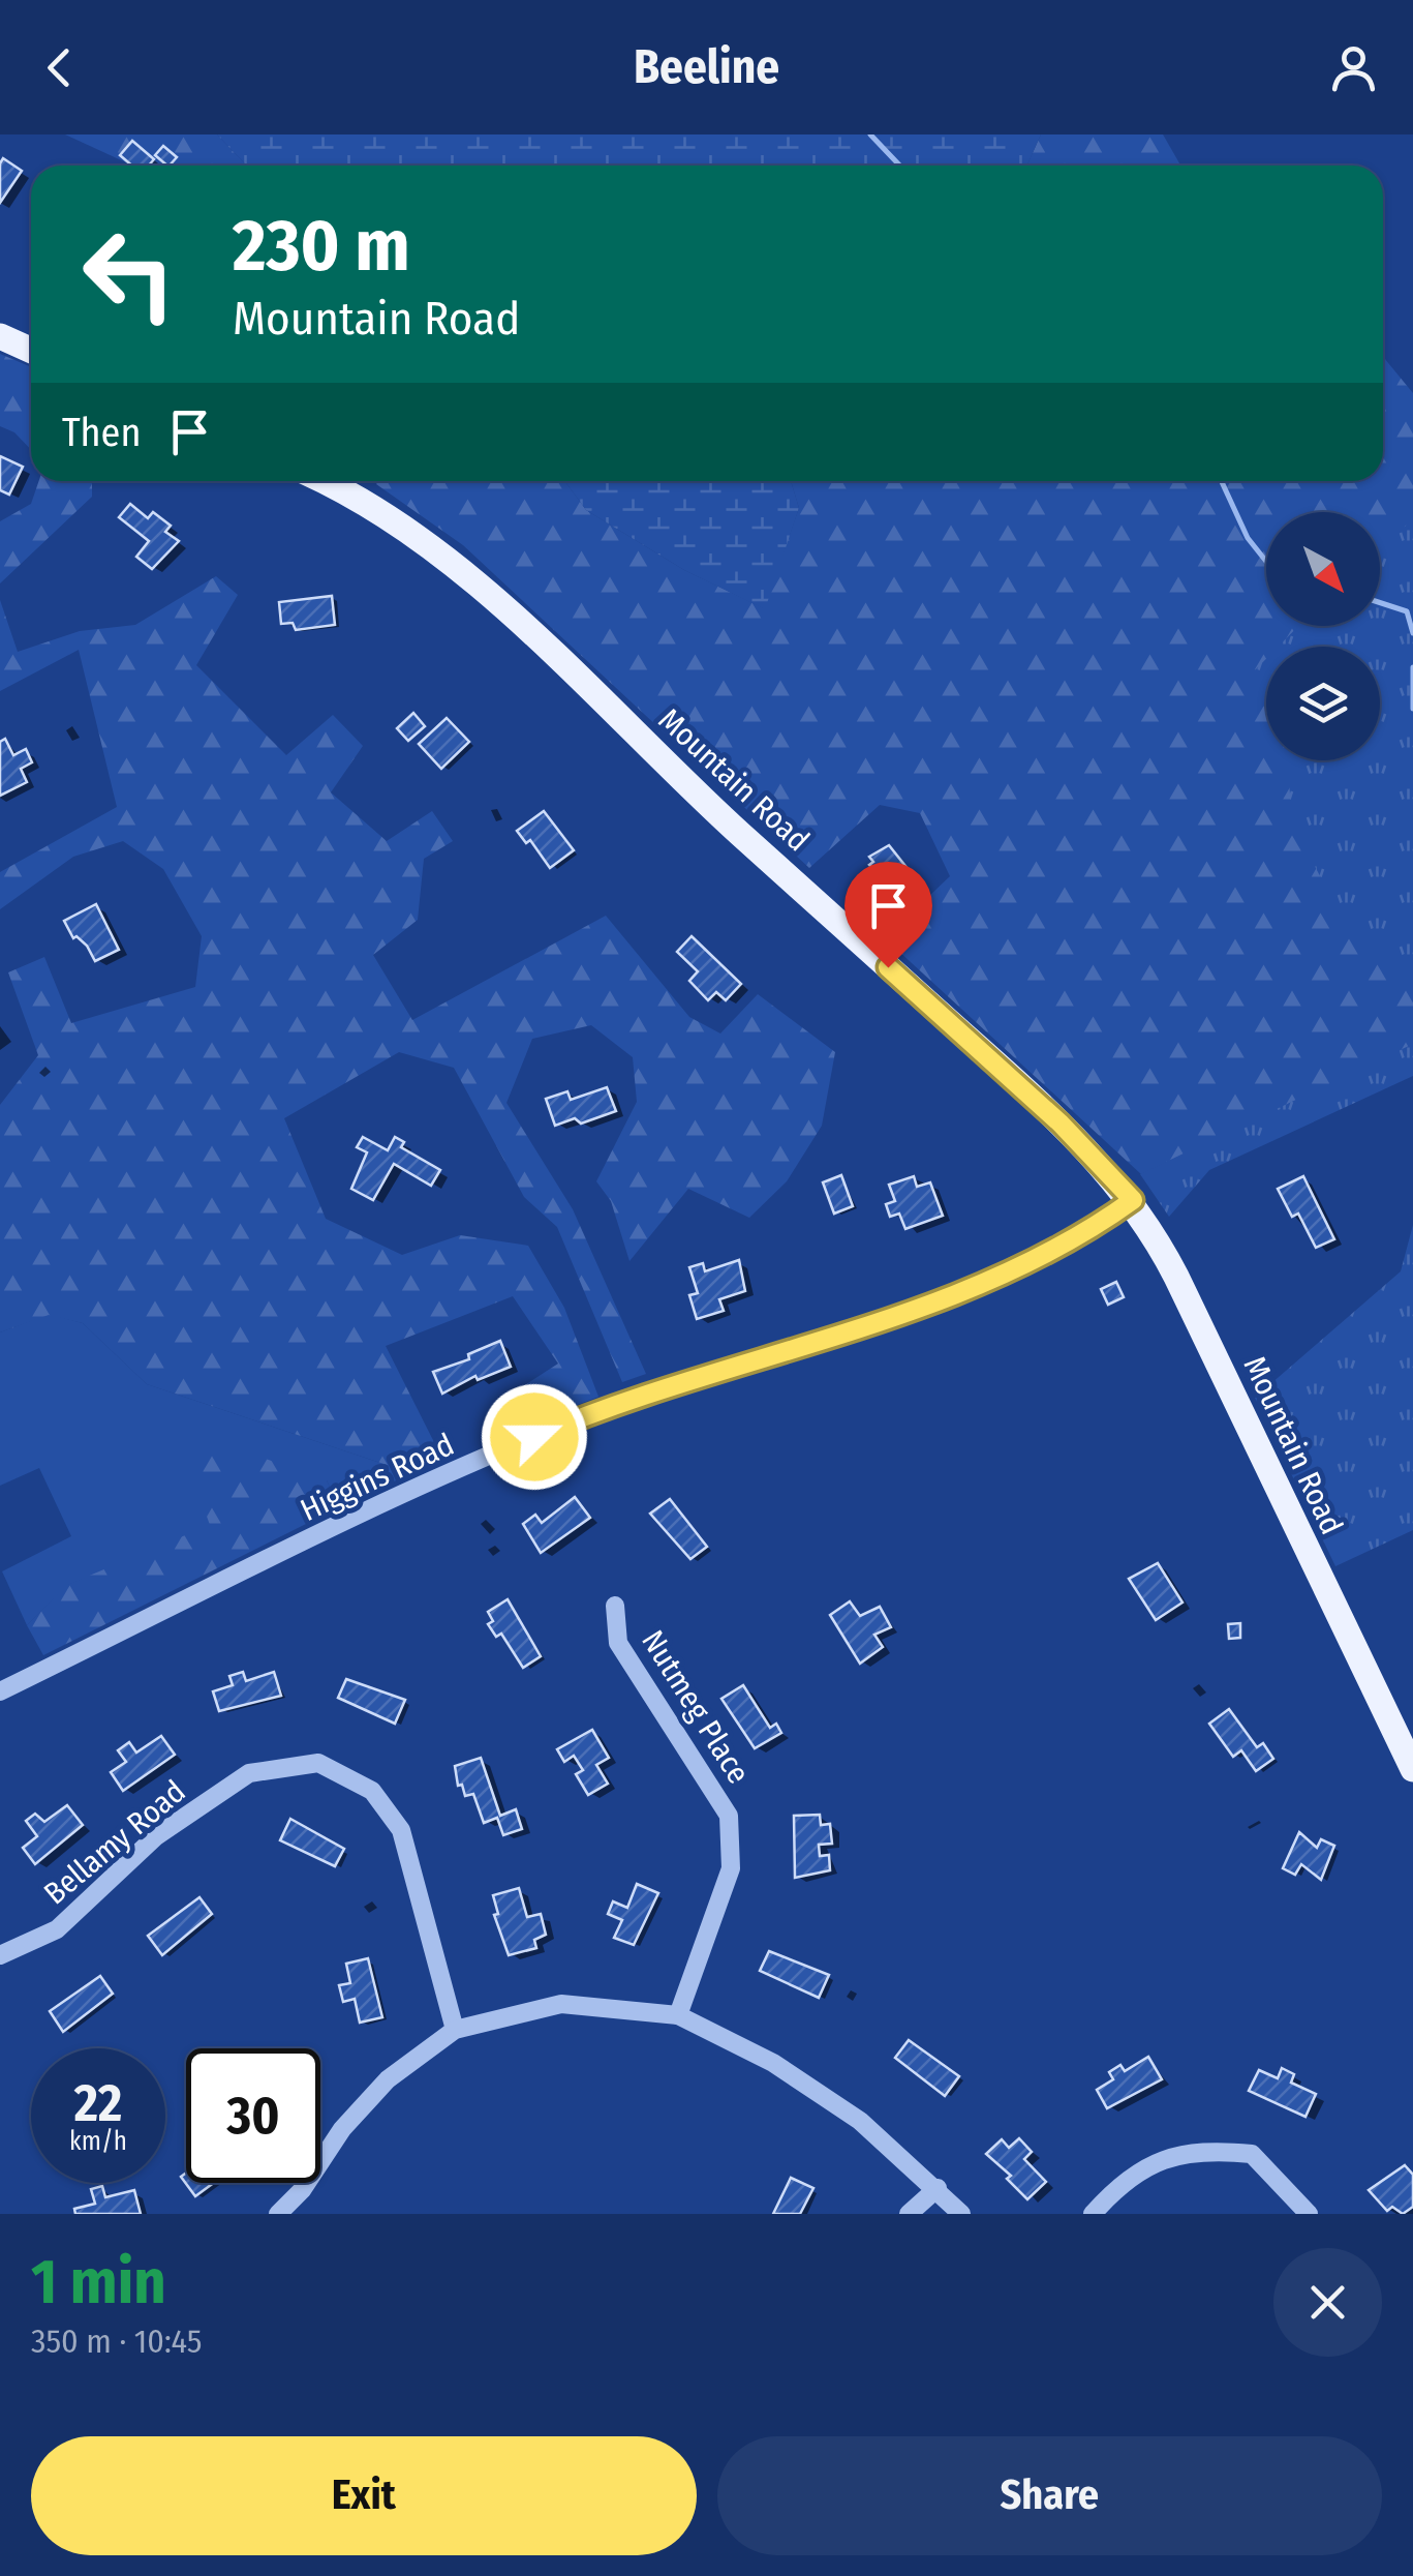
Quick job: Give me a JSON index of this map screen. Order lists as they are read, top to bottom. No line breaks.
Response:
{"streets":{"main road":["Mountain Road"],"street":["Higgins Road","Nutmeg Place","Bellamy Road"]},"crossings":[["Mountain Road","Higgins Road"]],"north":"bottom right","page":{"header":"Beeline","turn":["230 m","Mountain Road"],"then":"Then","speed":"22 km/h","limit":"30","heading":["1 min","350 m · 10:45"],"buttons":["Exit","Share"]}}
